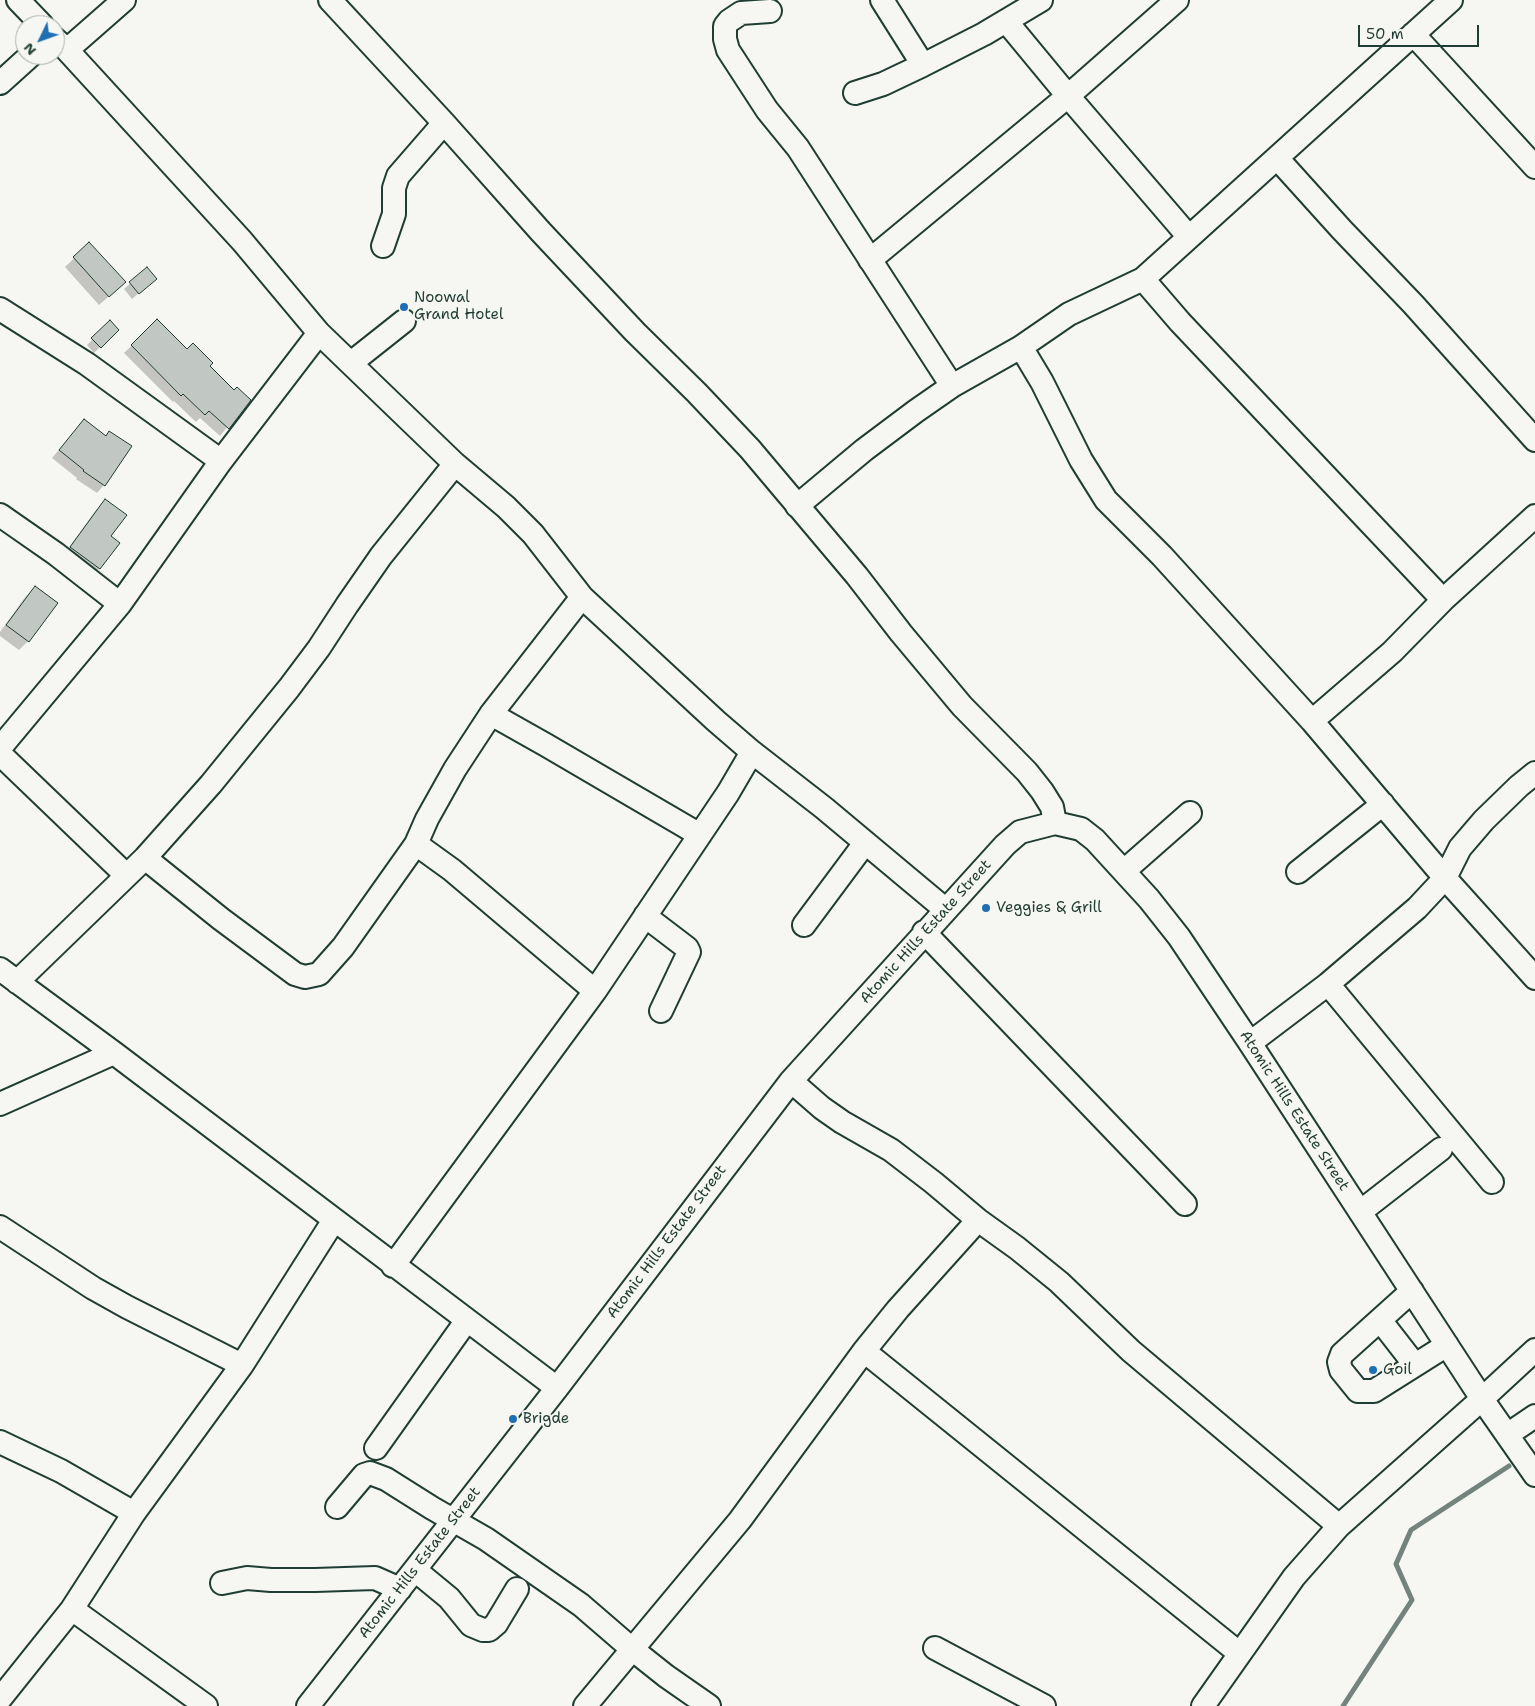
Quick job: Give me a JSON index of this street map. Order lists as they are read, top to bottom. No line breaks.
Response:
{"streets":{"street":["Atomic Hills Estate Street"]},"places":["Noowal Grand Hotel","Veggies & Grill","Goil","Brigde"],"scale_bar":"50 m","north":"bottom left"}
